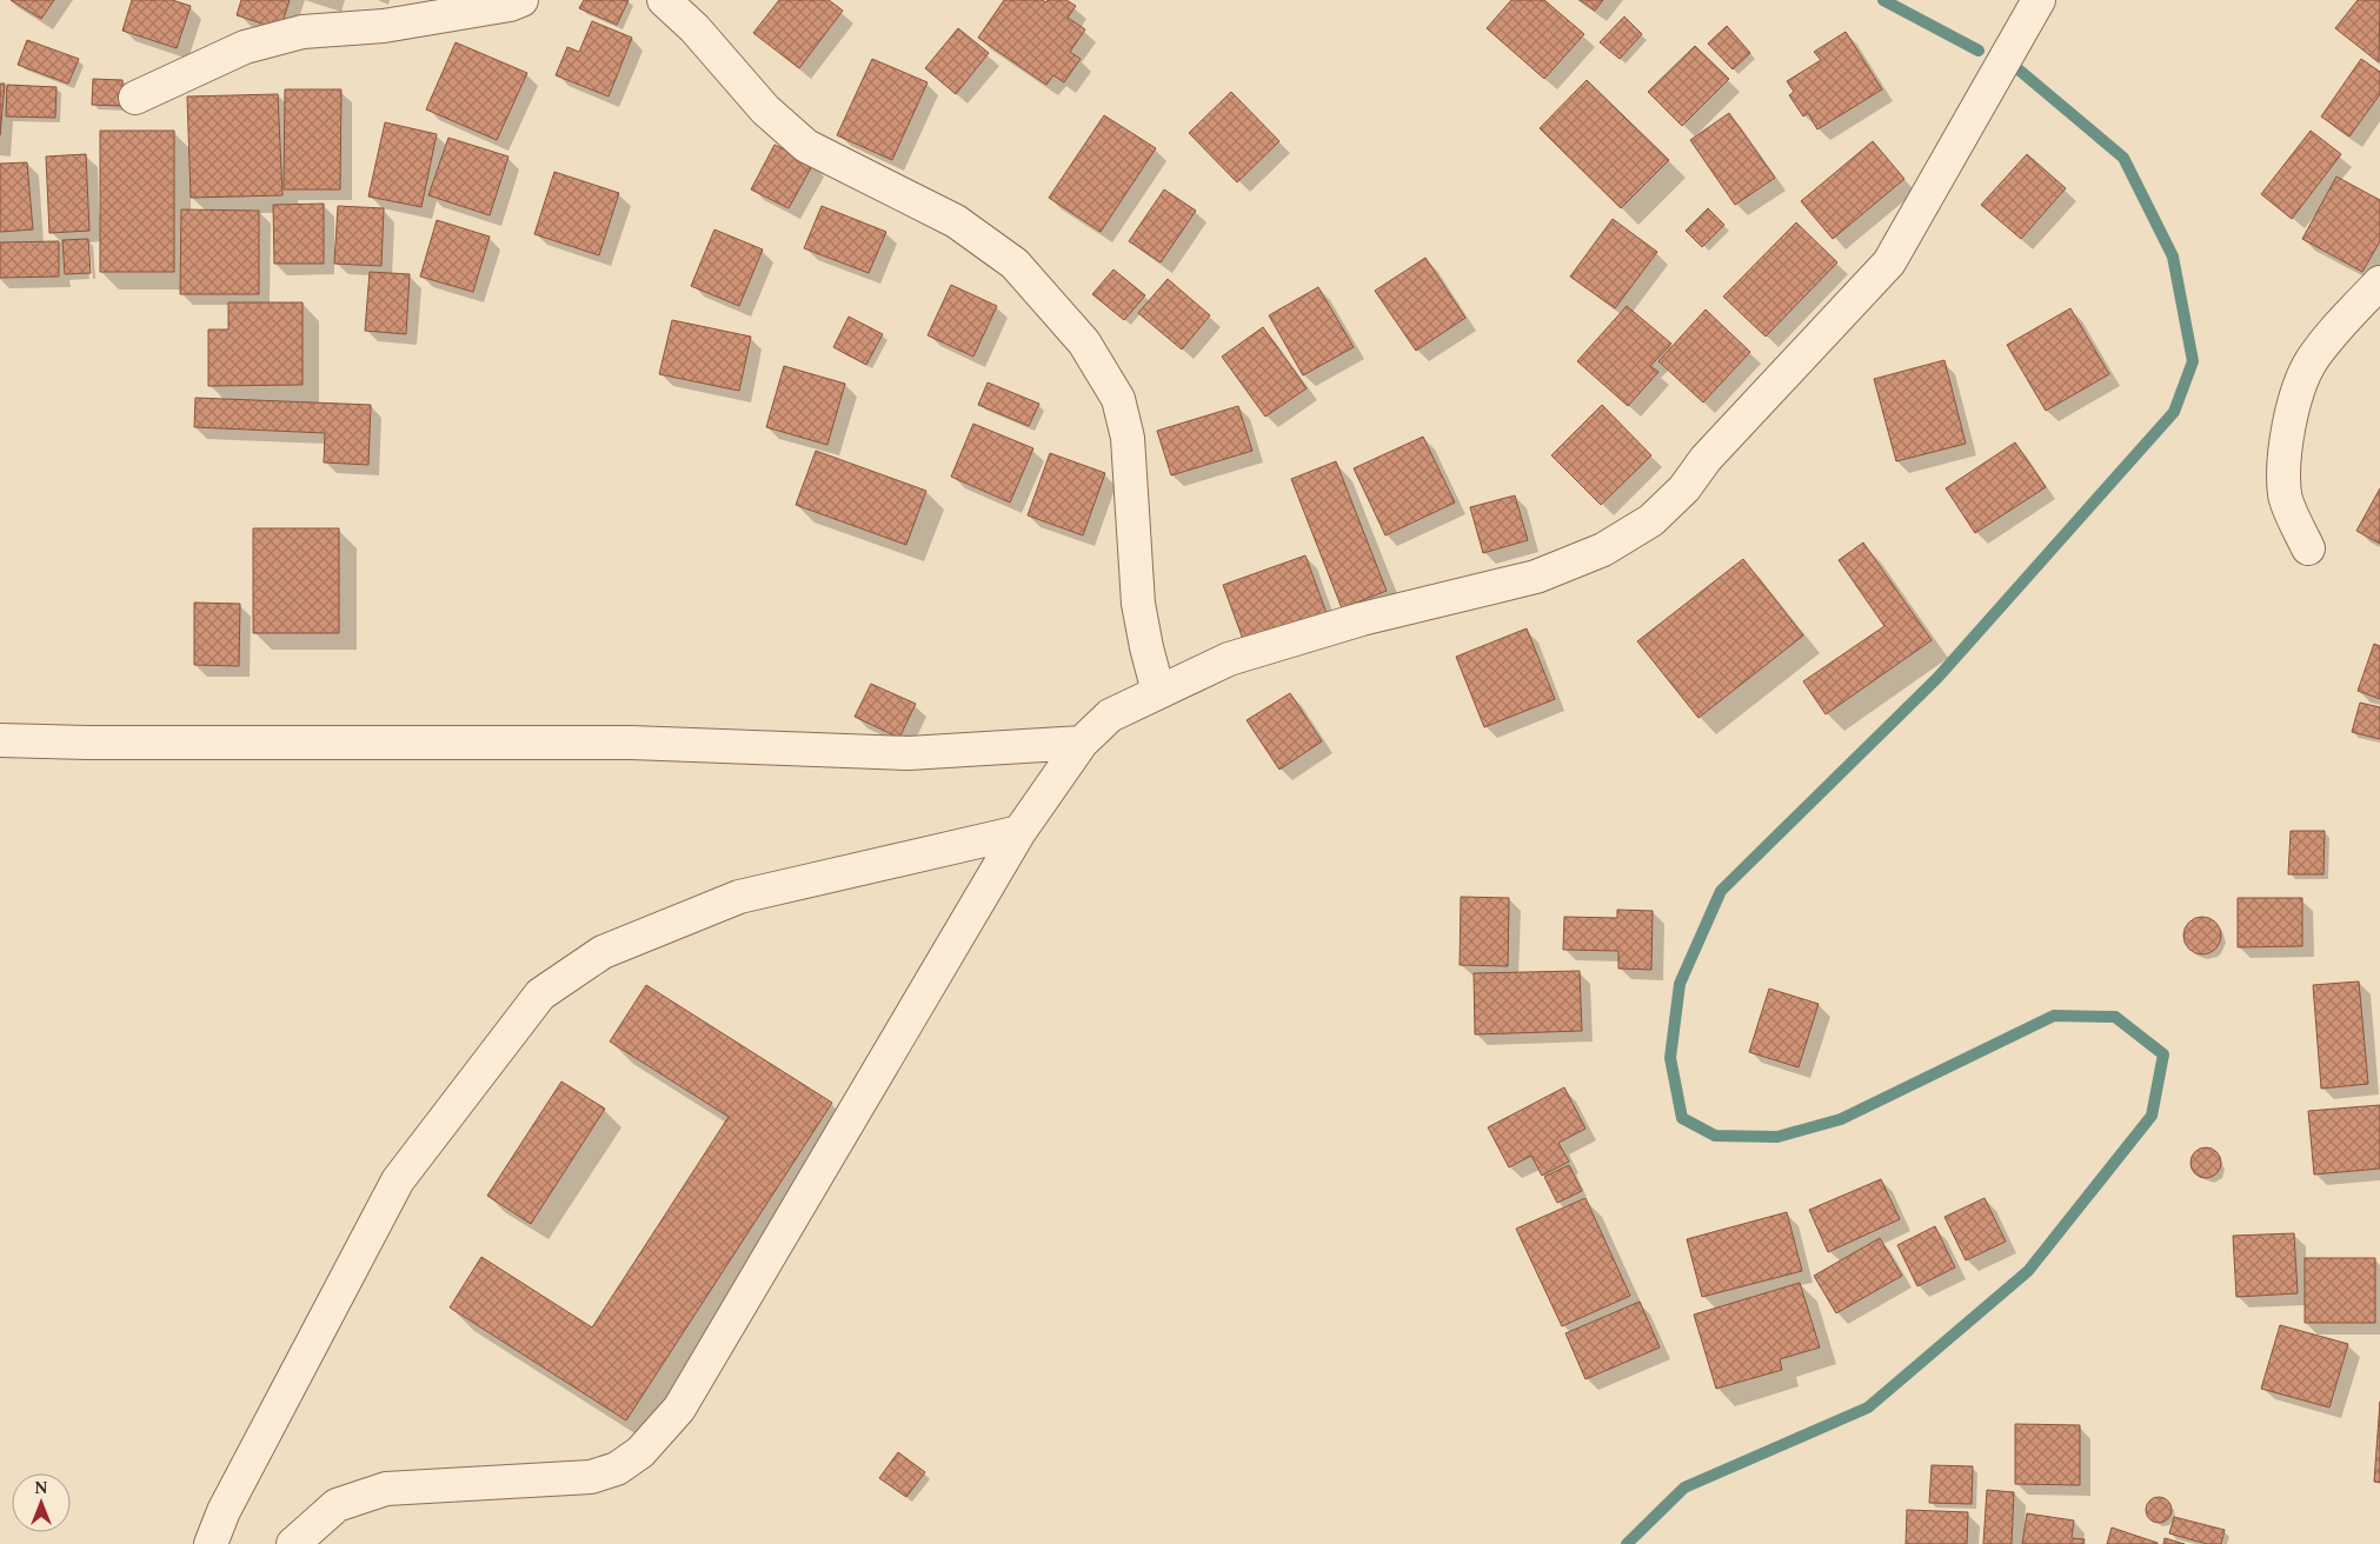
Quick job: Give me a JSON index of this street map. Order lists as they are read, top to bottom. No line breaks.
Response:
{"north":"top"}
